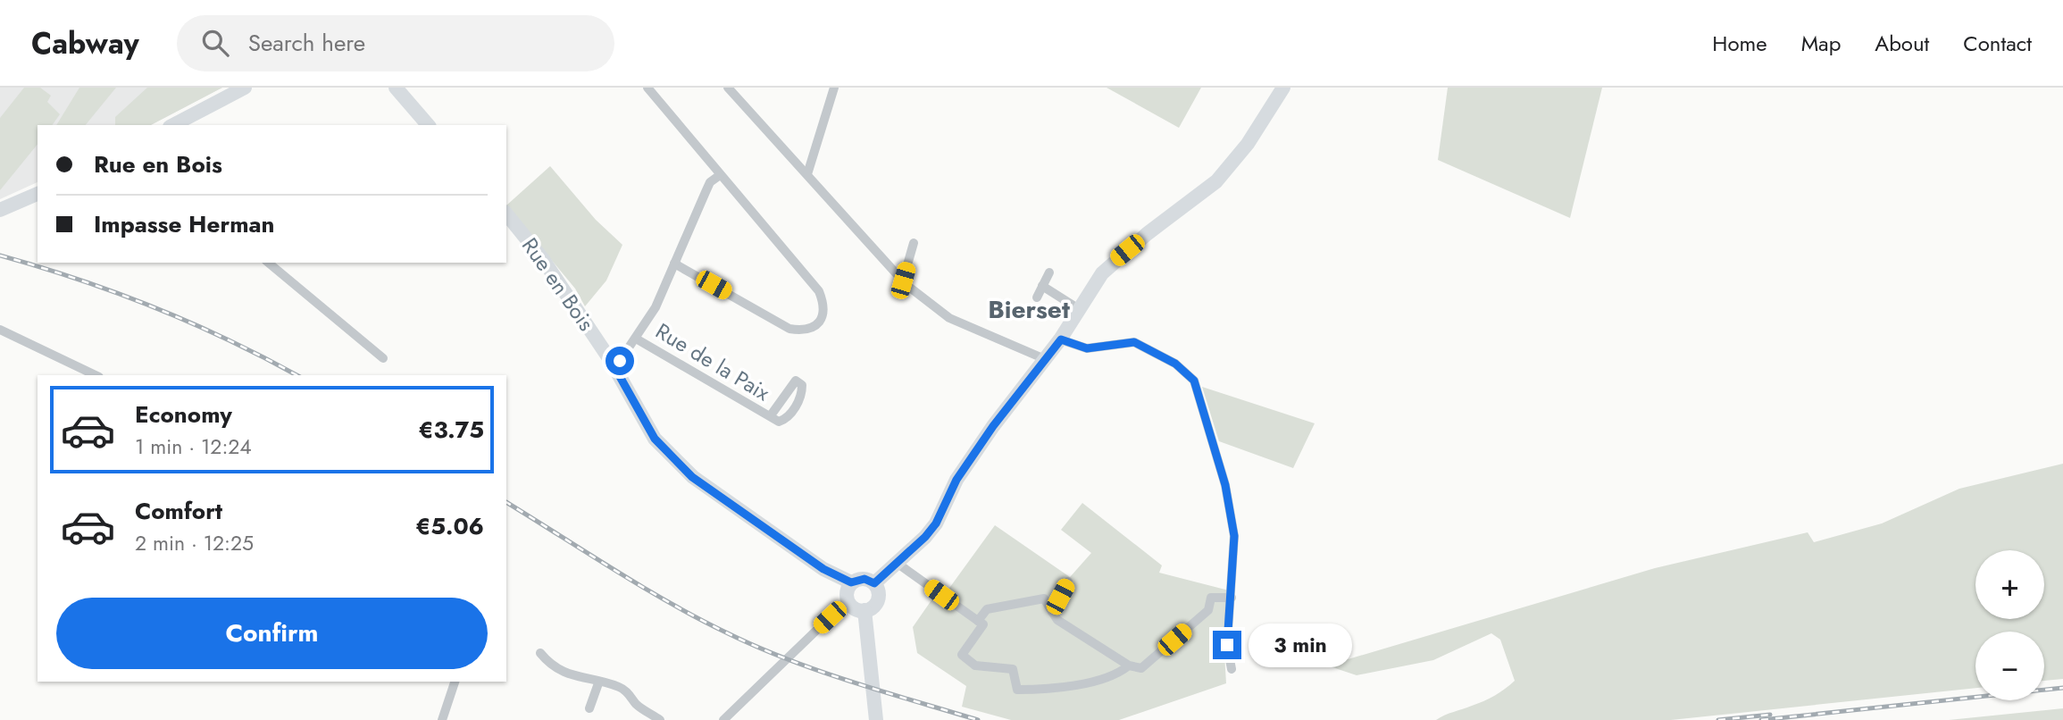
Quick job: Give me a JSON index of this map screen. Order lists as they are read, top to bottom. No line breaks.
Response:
{"streets":{"street":["Rue en Bois","Rue de la Paix"]},"districts":["Bierset"],"page":{"header":"Cabway","search":"Search here","nav":["Home","Map","About","Contact"],"banner":["Rue en Bois","Impasse Herman"],"list":[{"name":"Economy","note":"1 min · 12:24","value":"€3.75"},{"name":"Comfort","note":"2 min · 12:25","value":"€5.06"}],"map_buttons":["+","−"],"buttons":"Confirm","bubble":"3 min"}}
